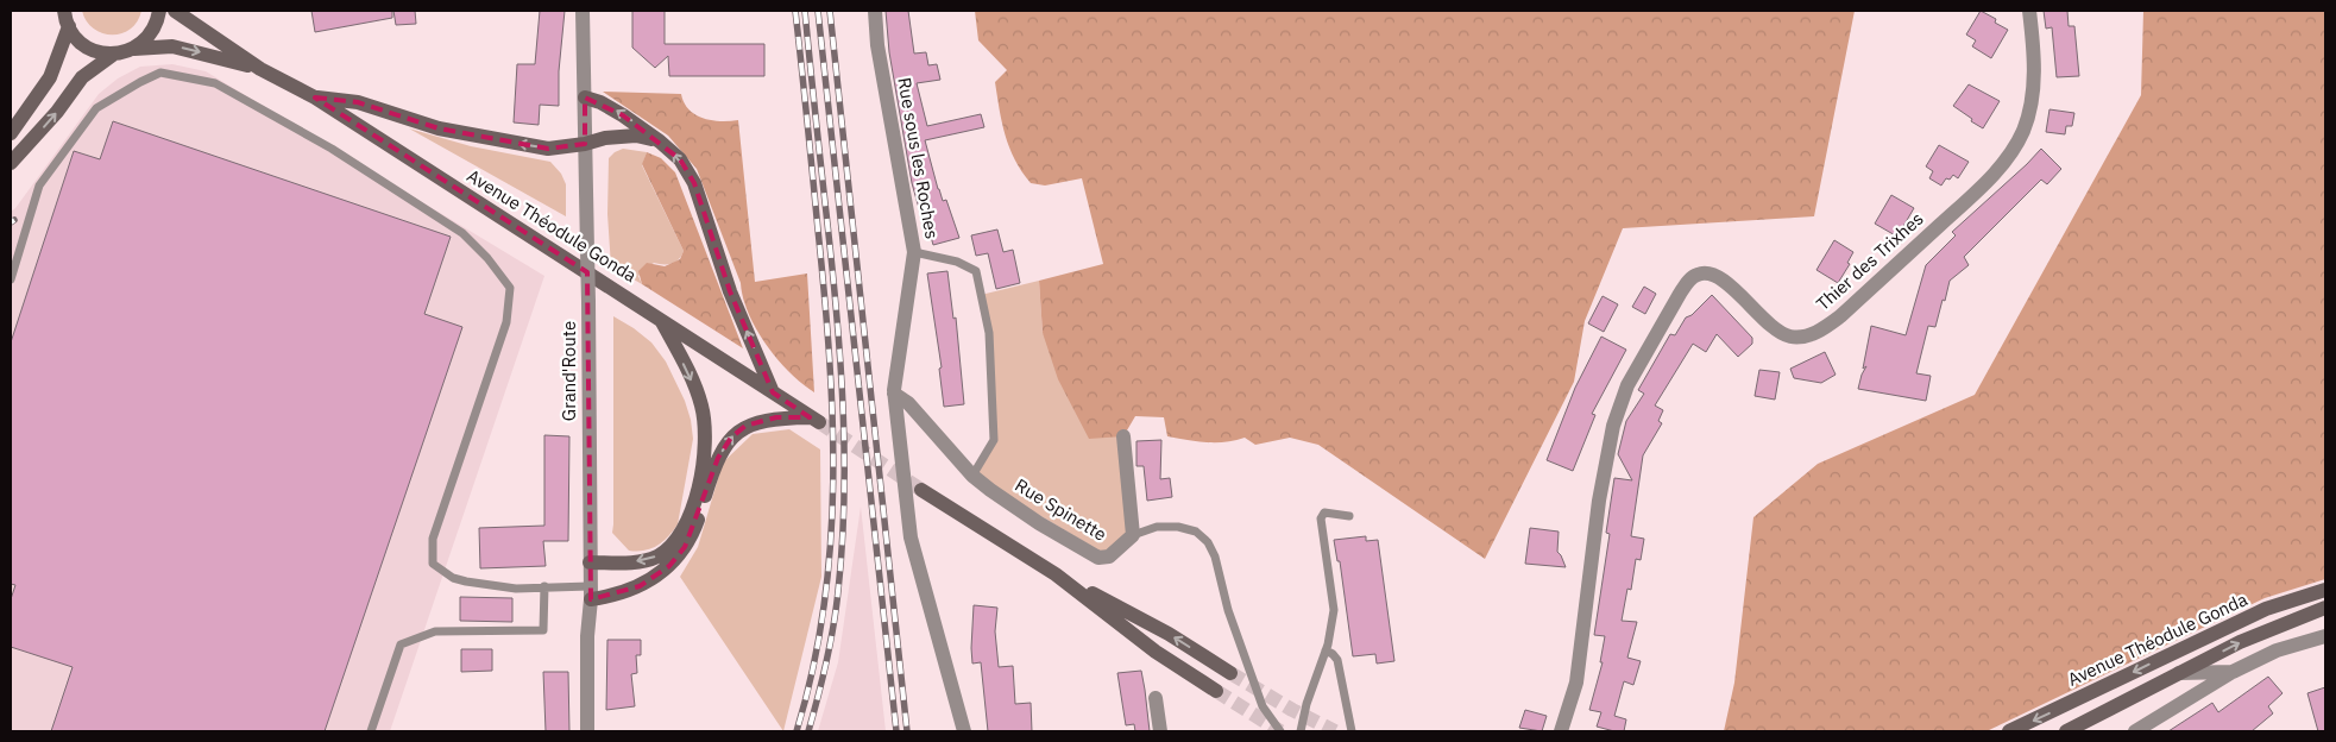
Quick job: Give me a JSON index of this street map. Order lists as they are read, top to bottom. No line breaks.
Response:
{"streets":{"main road":["Avenue Théodule Gonda"],"street":["Rue sous les Roches","Thier des Trixhes","Grand'Route","Rue Spinette"]},"crossings":[["Rue sous les Roches","Rue Spinette"],["Avenue Théodule Gonda","Grand'Route"]]}
